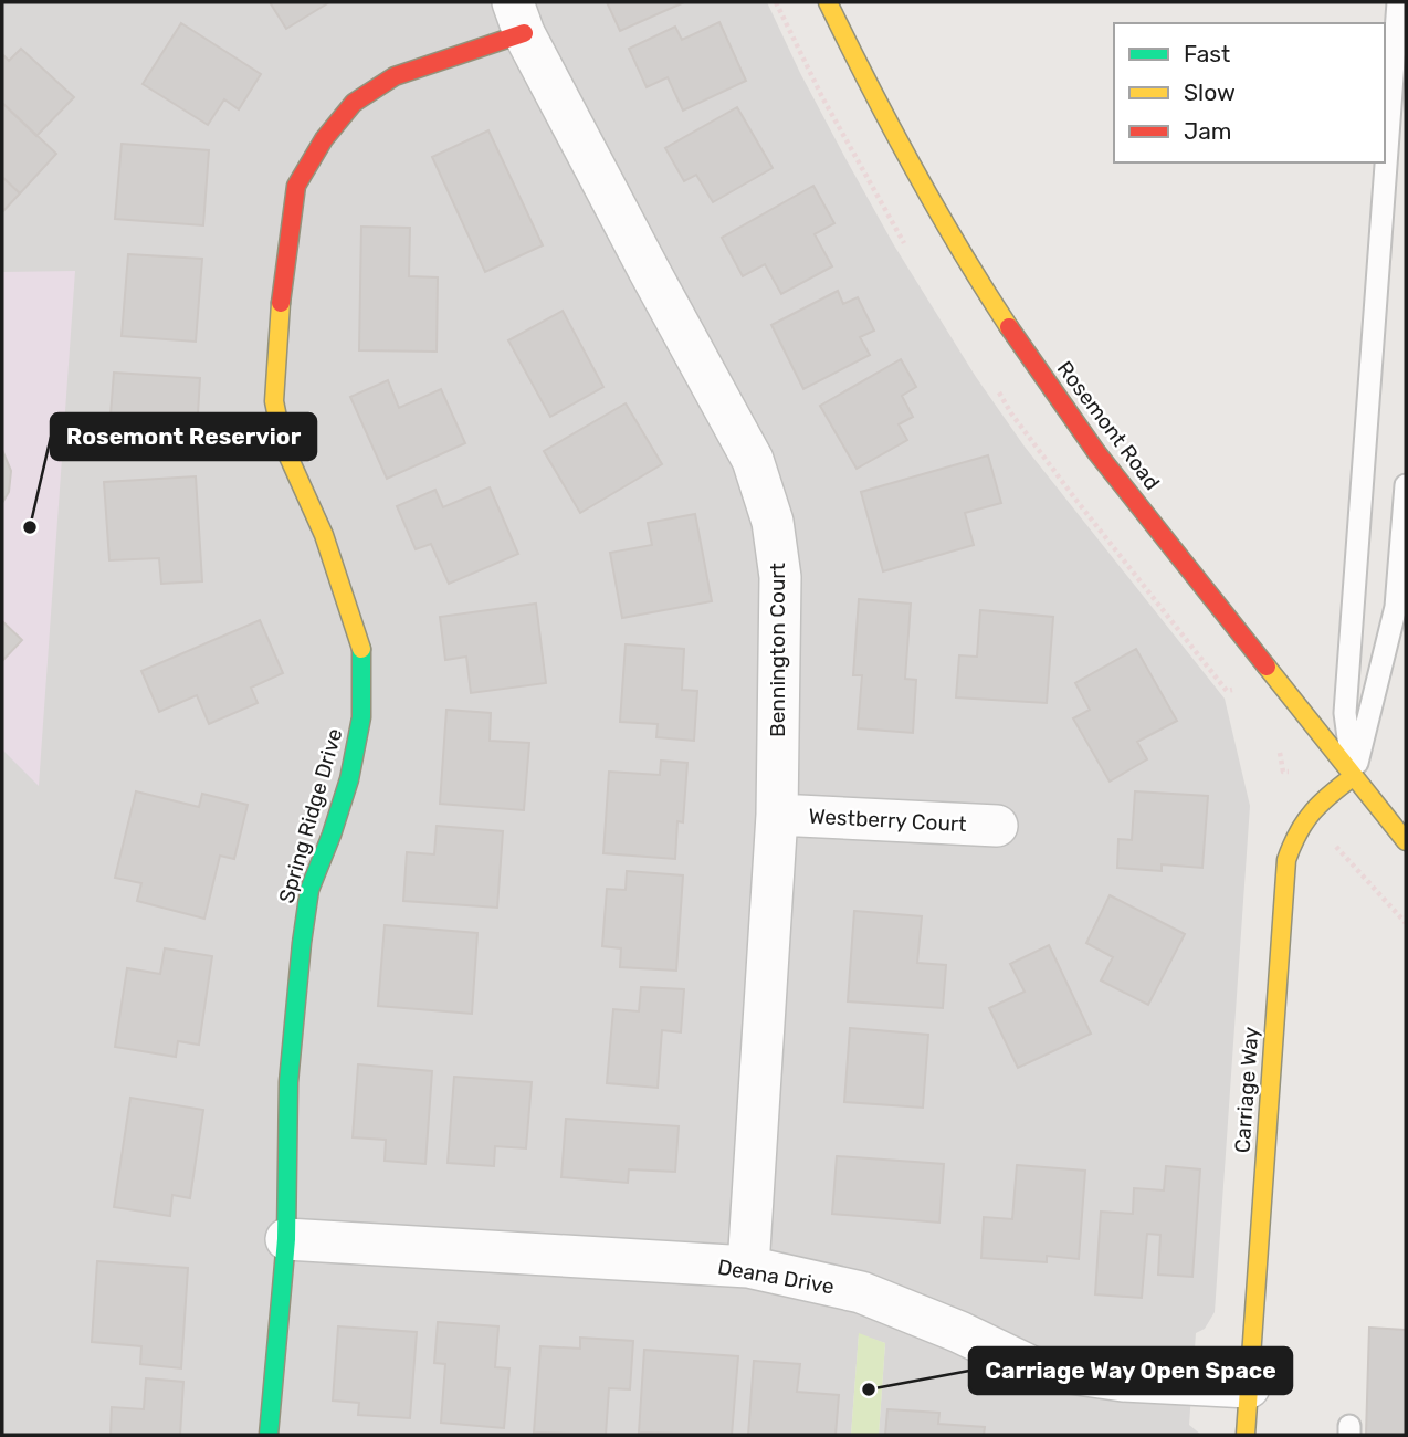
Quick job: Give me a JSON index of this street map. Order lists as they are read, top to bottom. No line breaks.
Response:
{"streets":{"street":["Rosemont Road","Bennington Court","Spring Ridge Drive","Westberry Court","Carriage Way","Deana Drive"]},"crossings":[["Rosemont Road","Carriage Way"],["Bennington Court","Spring Ridge Drive"],["Bennington Court","Westberry Court"],["Bennington Court","Deana Drive"],["Spring Ridge Drive","Deana Drive"],["Carriage Way","Deana Drive"]],"places":["Rosemont Reservior","Carriage Way Open Space"],"legend":["Fast","Slow","Jam"]}
